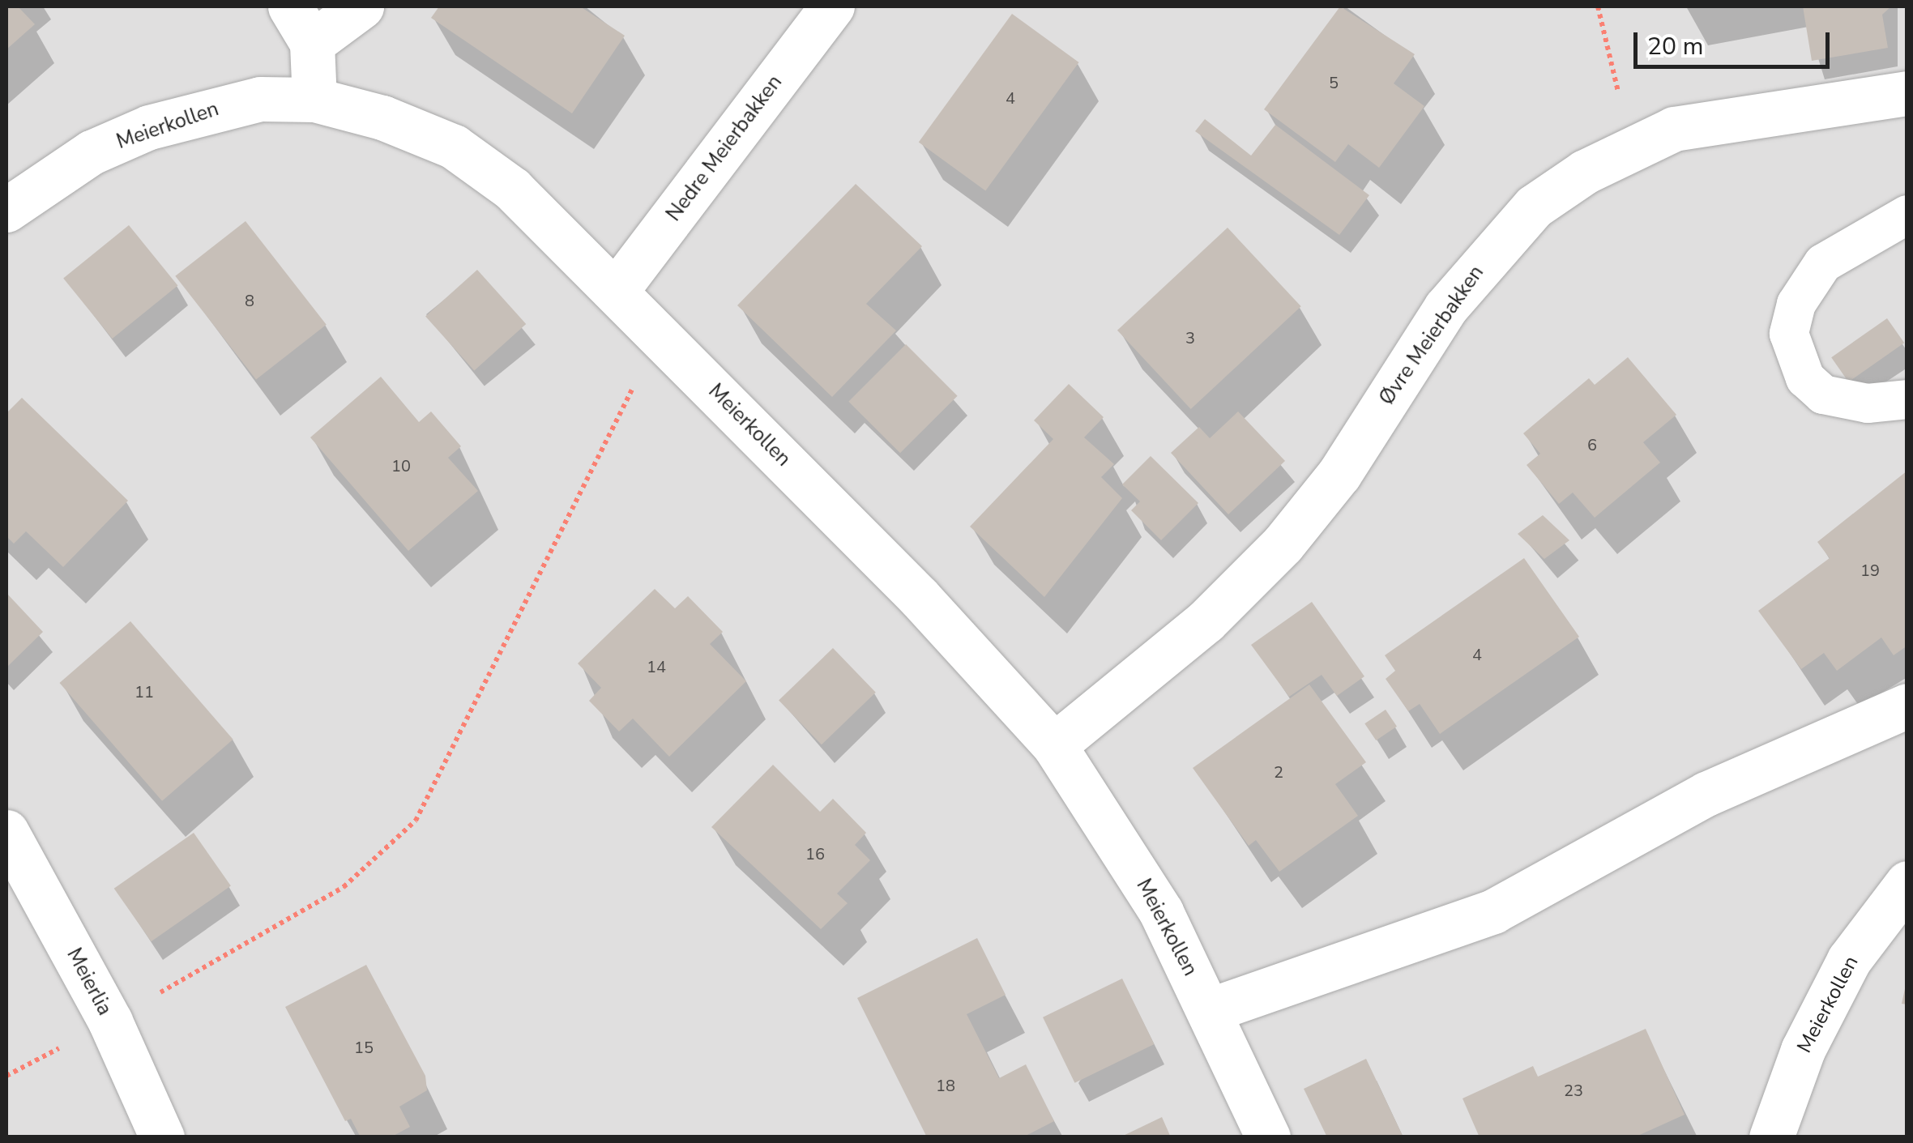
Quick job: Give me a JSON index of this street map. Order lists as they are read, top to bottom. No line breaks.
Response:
{"streets":{"street":["Meierkollen","Nedre Meierbakken","Øvre Meierbakken","Meierlia"]},"crossings":[["Meierkollen","Nedre Meierbakken"],["Meierkollen","Øvre Meierbakken"]],"house_numbers":["5","4","8","3","6","10","19","4","14","11","2","16","15","18","23"],"scale_bar":"20 m"}
